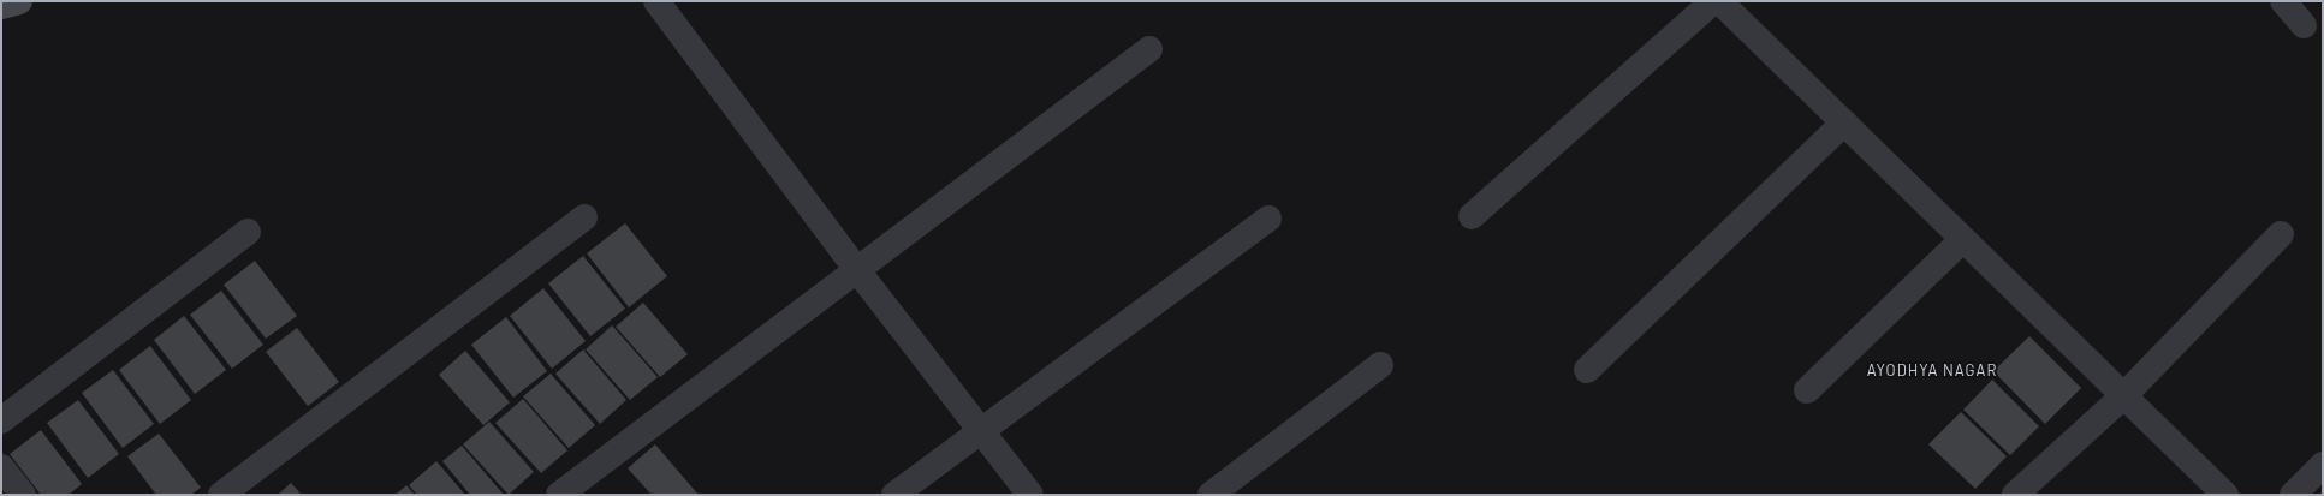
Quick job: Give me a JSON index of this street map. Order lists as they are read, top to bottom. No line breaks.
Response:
{"districts":["AYODHYA NAGAR"]}
